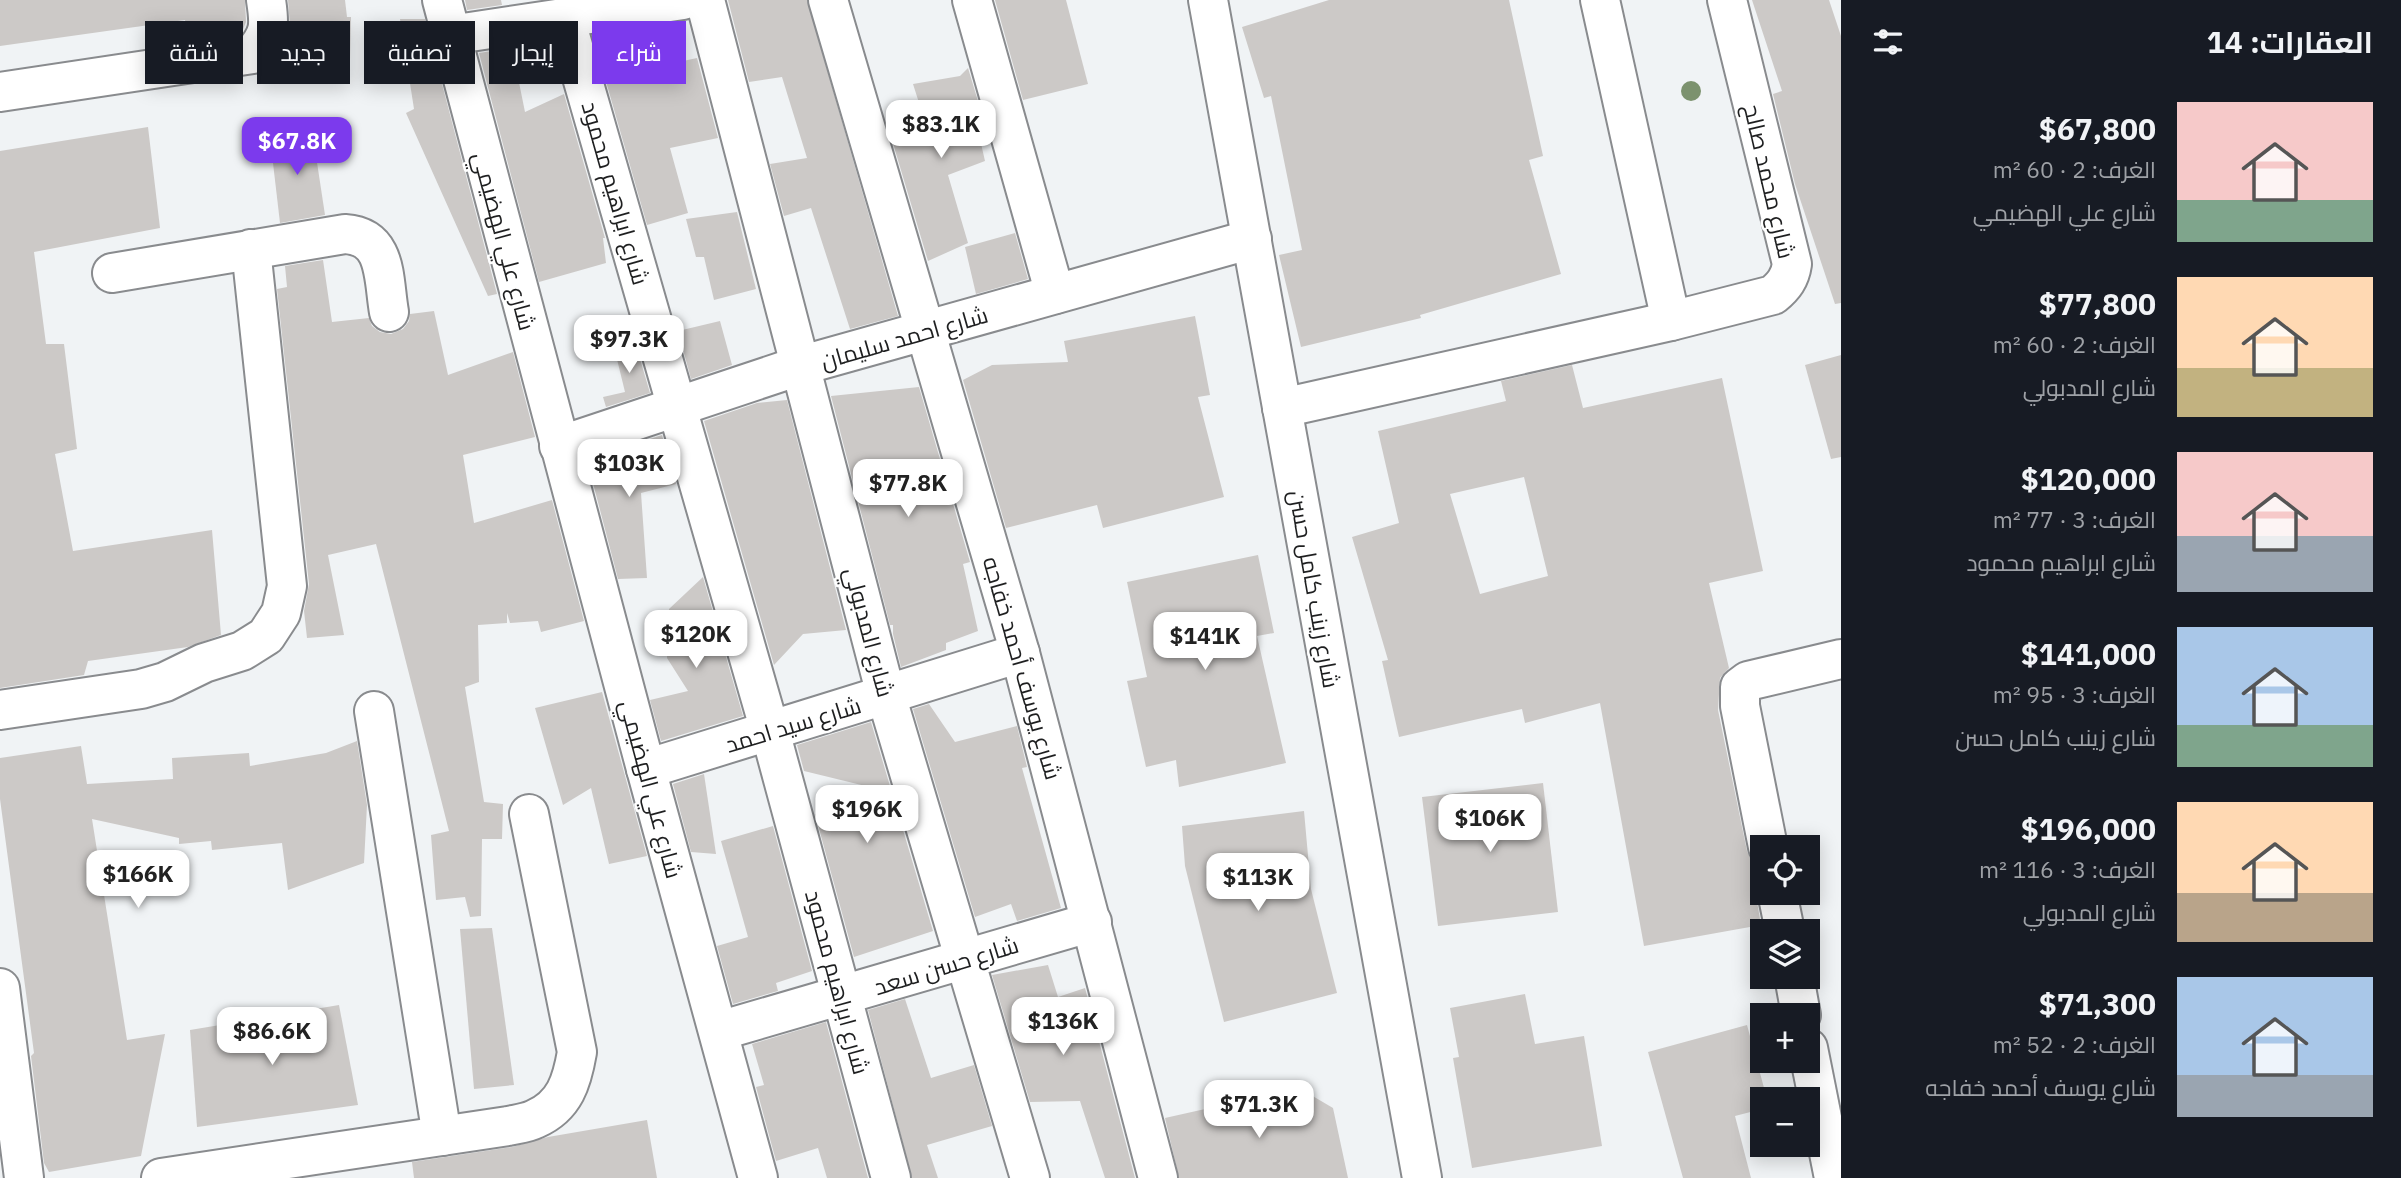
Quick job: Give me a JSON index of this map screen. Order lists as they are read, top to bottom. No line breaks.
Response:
{"streets":{"street":["شارع محمد صالح","شارع ابراهيم محمود","شارع علي الهضيمي","شارع احمد سليمان","شارع زينب كامل حسن","شارع المدبولي","شارع يوسف أحمد خفاجه","شارع سيد احمد","شارع حسن سعد"]},"crossings":[["شارع محمد صالح","شارع زينب كامل حسن"],["شارع ابراهيم محمود","شارع احمد سليمان"],["شارع ابراهيم محمود","شارع سيد احمد"],["شارع ابراهيم محمود","شارع حسن سعد"],["شارع علي الهضيمي","شارع احمد سليمان"],["شارع علي الهضيمي","شارع سيد احمد"],["شارع علي الهضيمي","شارع حسن سعد"],["شارع احمد سليمان","شارع زينب كامل حسن"],["شارع احمد سليمان","شارع المدبولي"],["شارع احمد سليمان","شارع يوسف أحمد خفاجه"],["شارع المدبولي","شارع سيد احمد"],["شارع المدبولي","شارع حسن سعد"],["شارع يوسف أحمد خفاجه","شارع سيد احمد"],["شارع يوسف أحمد خفاجه","شارع حسن سعد"]],"page":{"heading":"العقارات: 14","chip":["شراء","إيجار","تصفية","جديد","شقة"],"list":[{"name":"$67,800","note":"الغرف: 2 · 60 m² · شارع علي الهضيمي"},{"name":"$77,800","note":"الغرف: 2 · 60 m² · شارع المدبولي"},{"name":"$120,000","note":"الغرف: 3 · 77 m² · شارع ابراهيم محمود"},{"name":"$141,000","note":"الغرف: 3 · 95 m² · شارع زينب كامل حسن"},{"name":"$196,000","note":"الغرف: 3 · 116 m² · شارع المدبولي"},{"name":"$71,300","note":"الغرف: 2 · 52 m² · شارع يوسف أحمد خفاجه"}],"price":["$83.1K","$67.8K","$97.3K","$103K","$77.8K","$120K","$141K","$196K","$106K","$166K","$113K","$136K","$86.6K","$71.3K"],"map_buttons":["+","−"]}}
